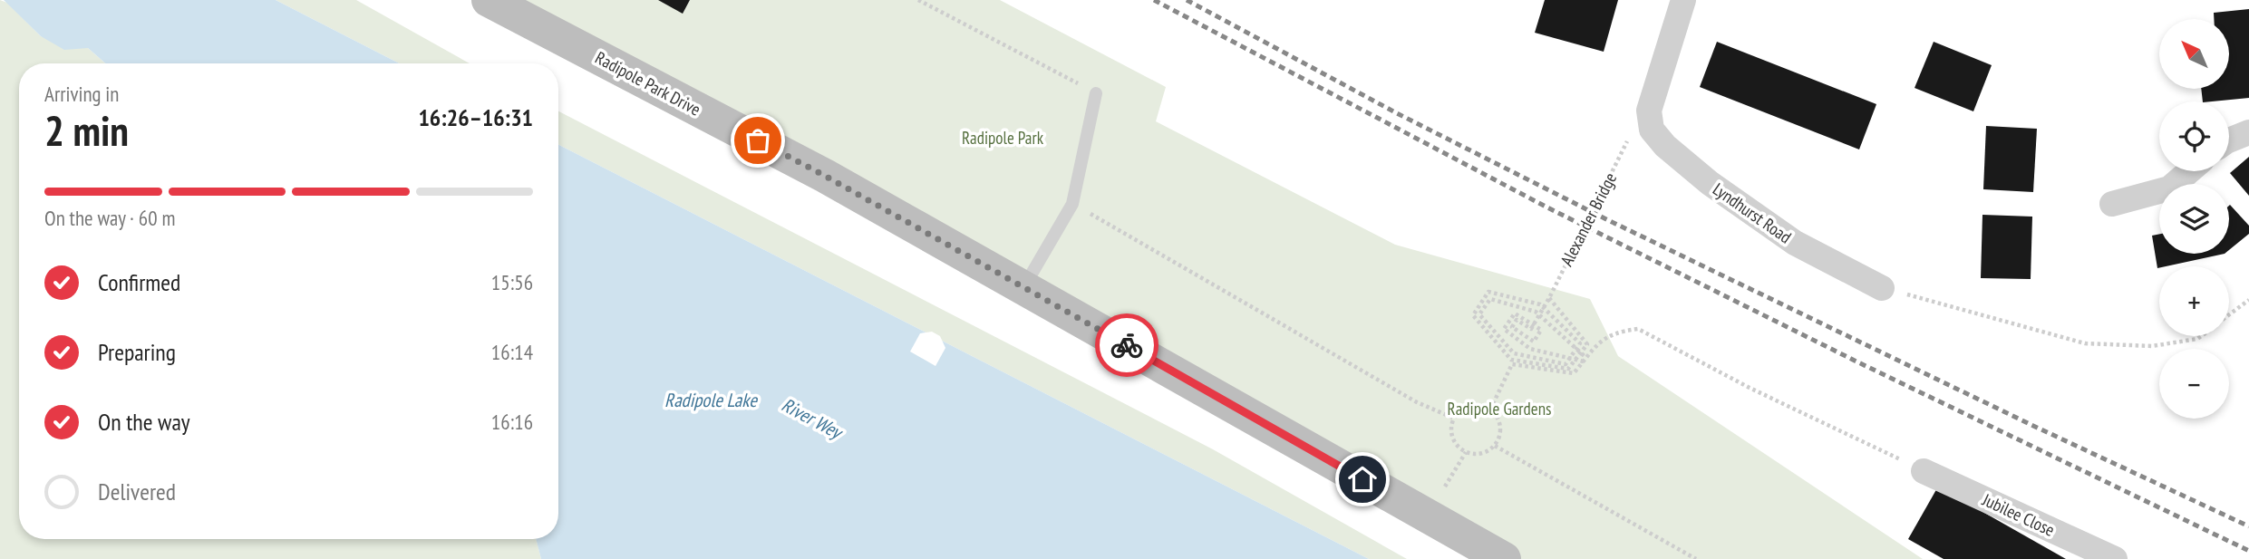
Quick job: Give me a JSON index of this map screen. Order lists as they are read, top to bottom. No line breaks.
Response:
{"streets":{"street":["Radipole Park Drive","Lyndhurst Road","Jubilee Close"],"path":["Alexander Bridge"]},"water":["Radipole Lake","River Wey"],"parks":["Radipole Park","Radipole Gardens"],"north":"top left","page":{"map_buttons":["+","−"],"heading":["2 min","Arriving in","16:26–16:31"],"bar":"On the way · 60 m","list":[["Confirmed","15:56"],["Preparing","16:14"],["On the way","16:16"],"Delivered"]}}
